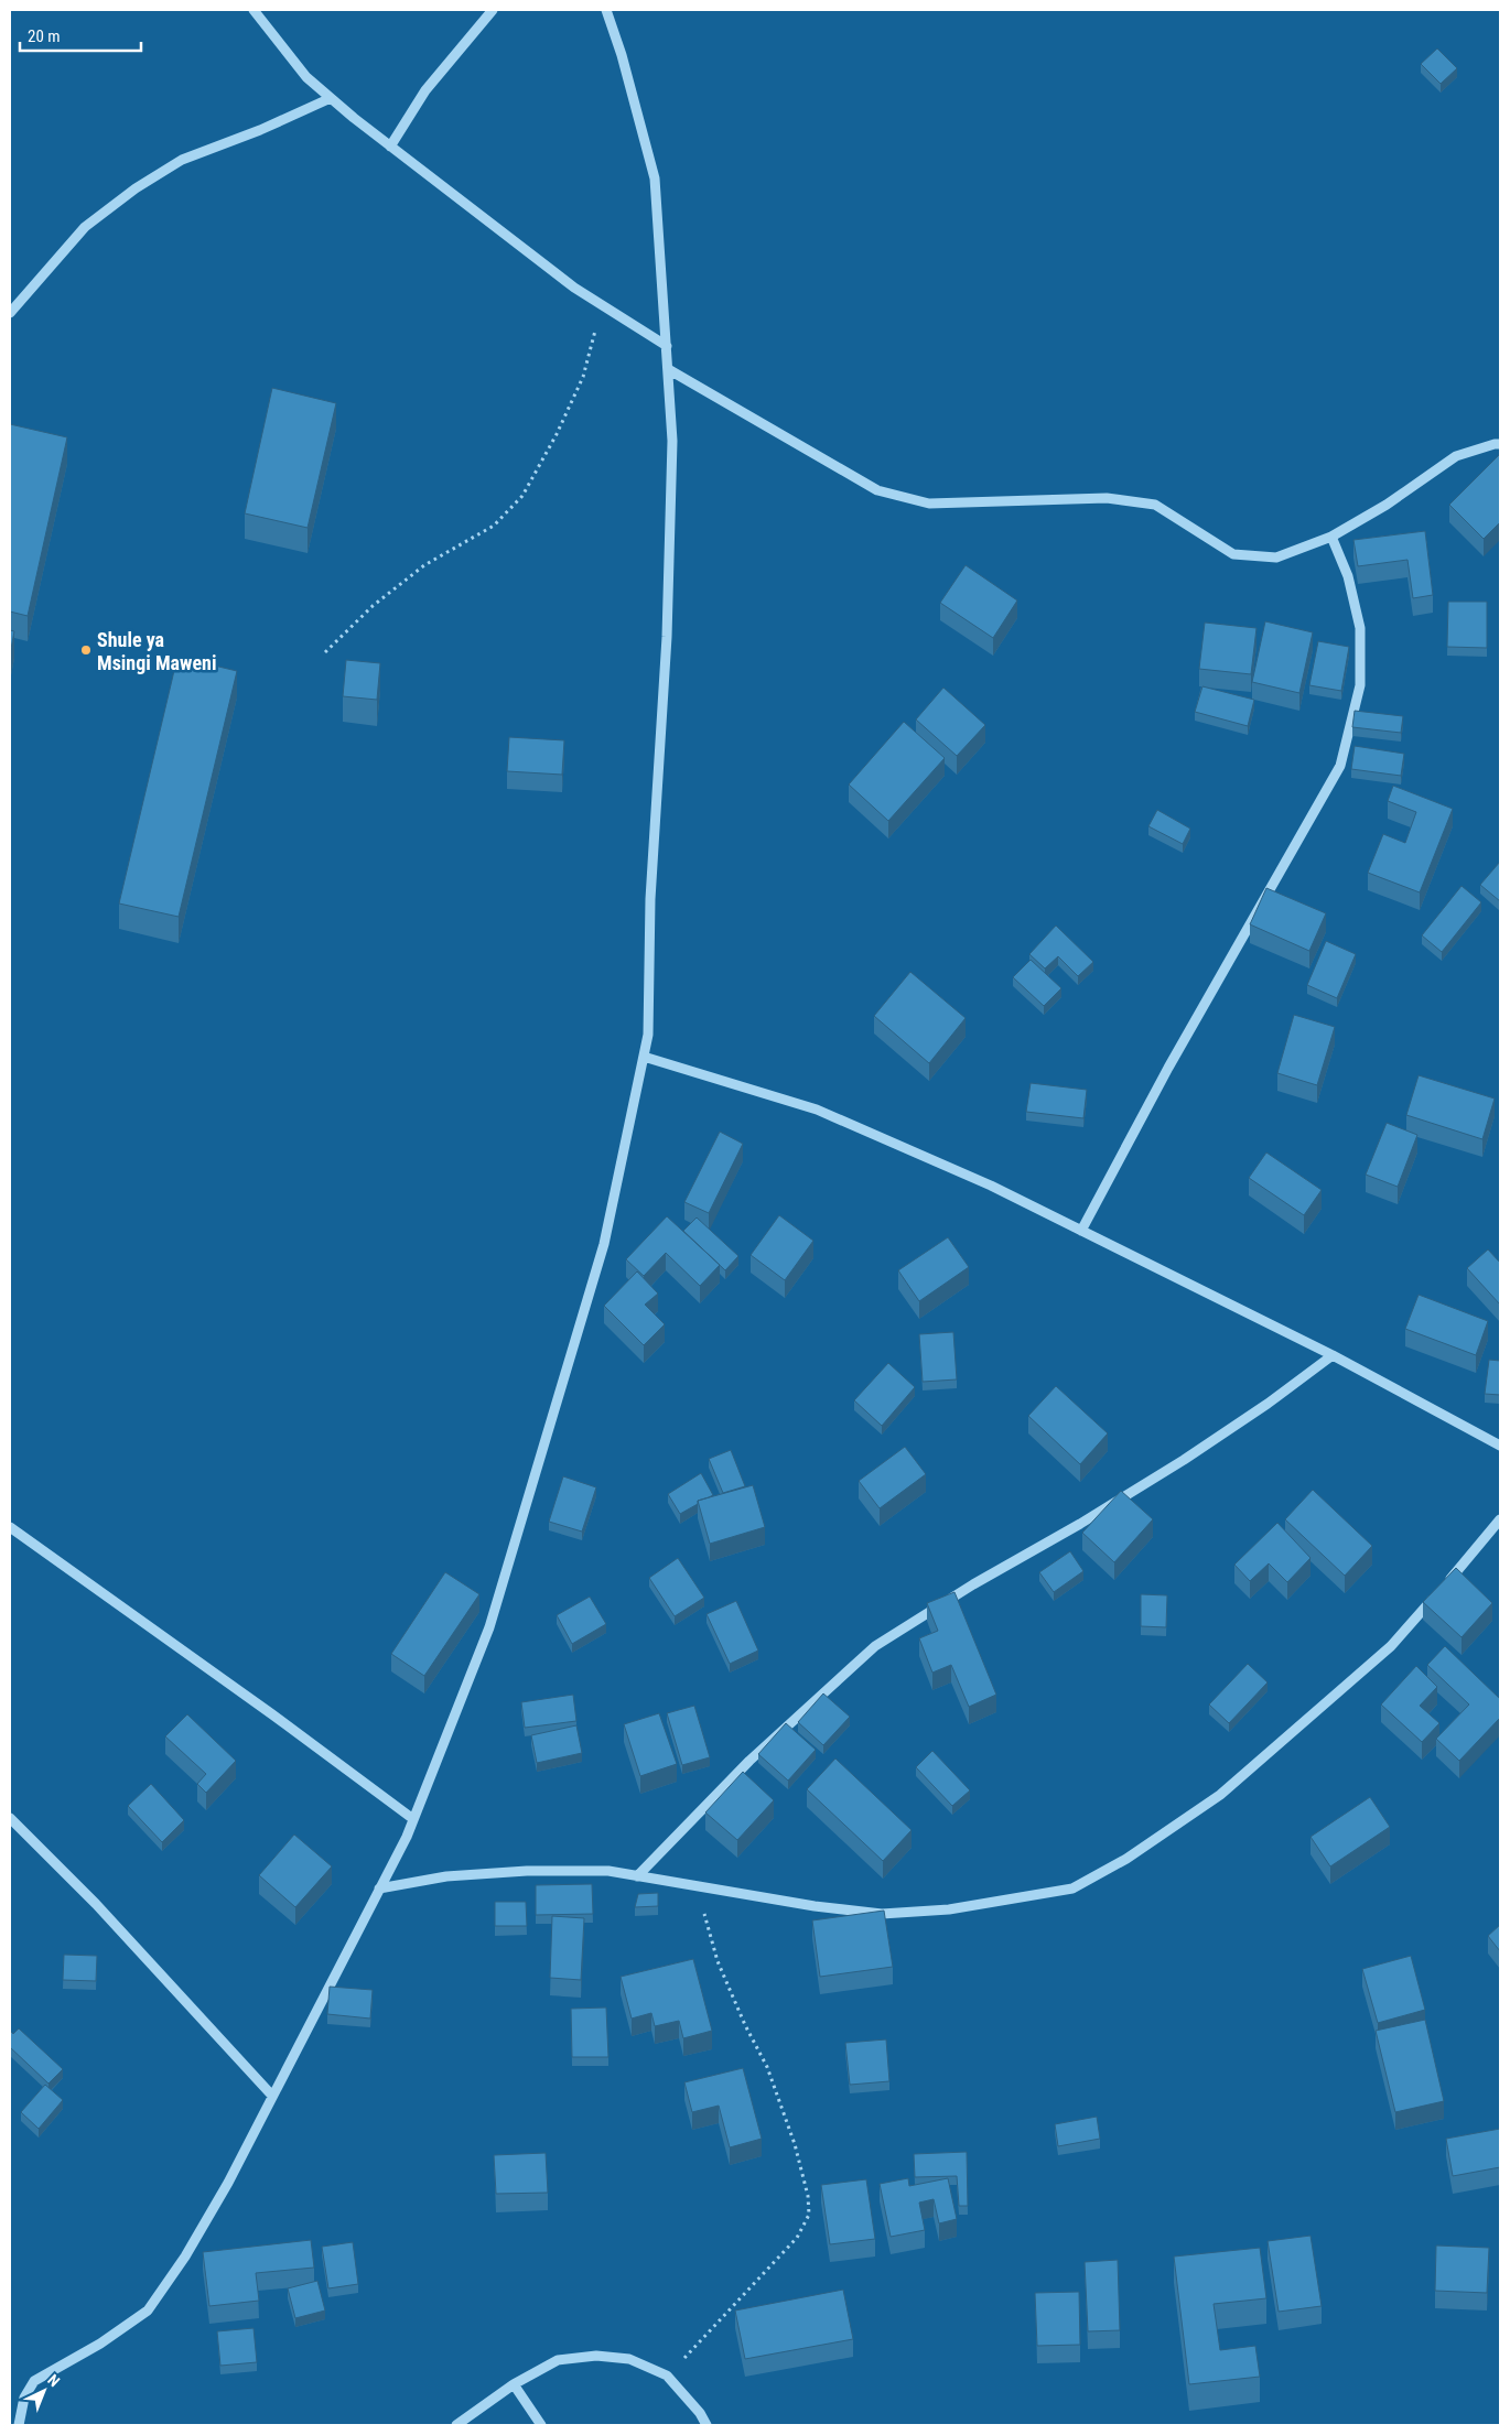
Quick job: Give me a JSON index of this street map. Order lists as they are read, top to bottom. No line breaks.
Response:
{"places":["Shule ya Msingi Maweni"],"scale_bar":"20 m","north":"top right"}
